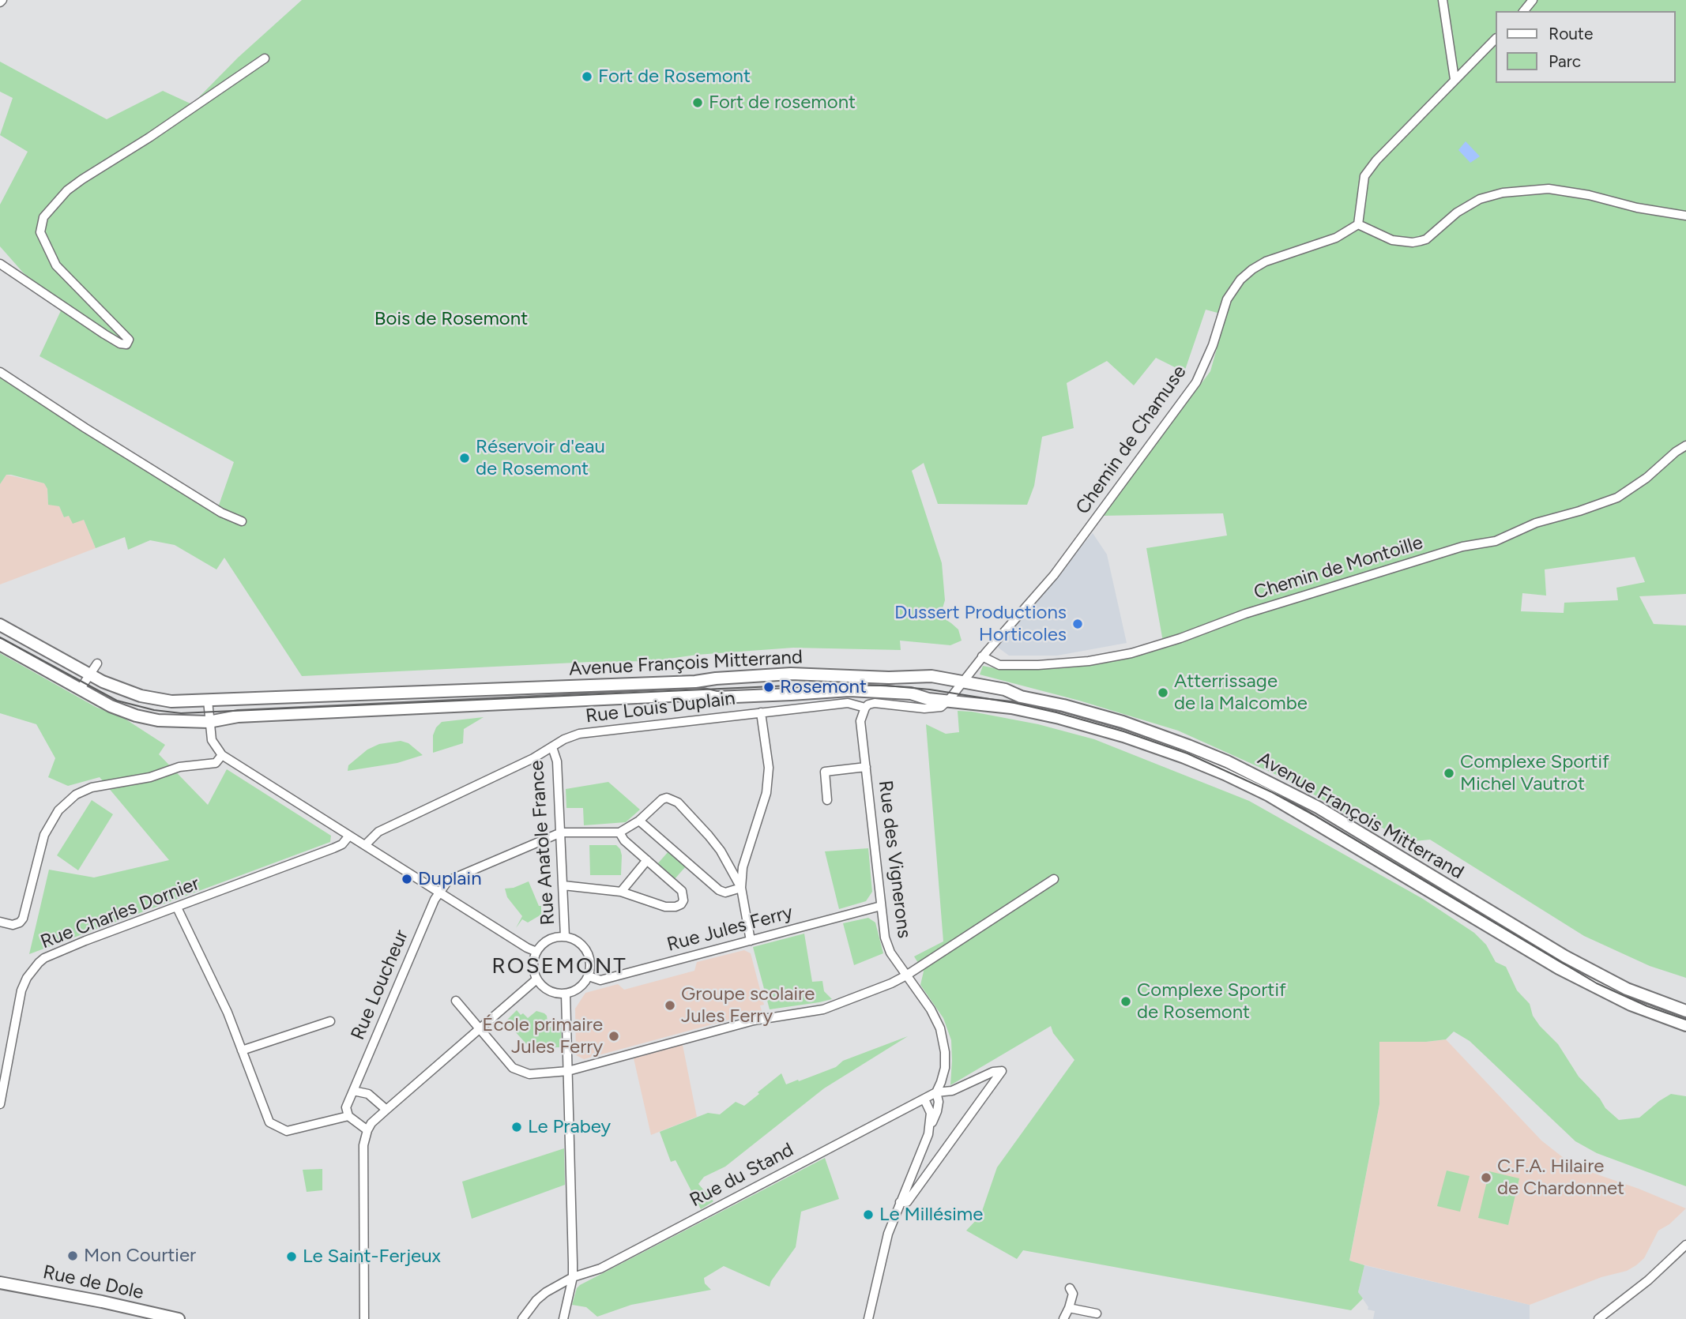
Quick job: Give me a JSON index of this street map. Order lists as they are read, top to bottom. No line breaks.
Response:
{"streets":{"main road":["Avenue François Mitterrand","Rue de Dole"],"street":["Chemin de Chamuse","Chemin de Montoille","Rue Louis Duplain","Rue Anatole France","Rue des Vignerons","Rue Charles Dornier","Rue Jules Ferry","Rue Loucheur","Rue du Stand"]},"crossings":[["Chemin de Chamuse","Chemin de Montoille"],["Chemin de Chamuse","Avenue François Mitterrand"],["Chemin de Chamuse","Rue Louis Duplain"],["Avenue François Mitterrand","Rue Louis Duplain"],["Rue Louis Duplain","Rue Anatole France"],["Rue Louis Duplain","Rue des Vignerons"],["Rue Anatole France","Rue Jules Ferry"],["Rue des Vignerons","Rue Jules Ferry"]],"districts":["ROSEMONT"],"parks":["Bois de Rosemont"],"places":["Fort de Rosemont","Fort de rosemont","Réservoir d'eau de Rosemont","Dussert Productions Horticoles","Rosemont","Atterrissage de la Malcombe","Complexe Sportif Michel Vautrot","Duplain","Complexe Sportif de Rosemont","Groupe scolaire Jules Ferry","École primaire Jules Ferry","Le Prabey","C.F.A. Hilaire de Chardonnet","Le Millésime","Mon Courtier","Le Saint-Ferjeux"],"legend":["Route","Parc"]}
